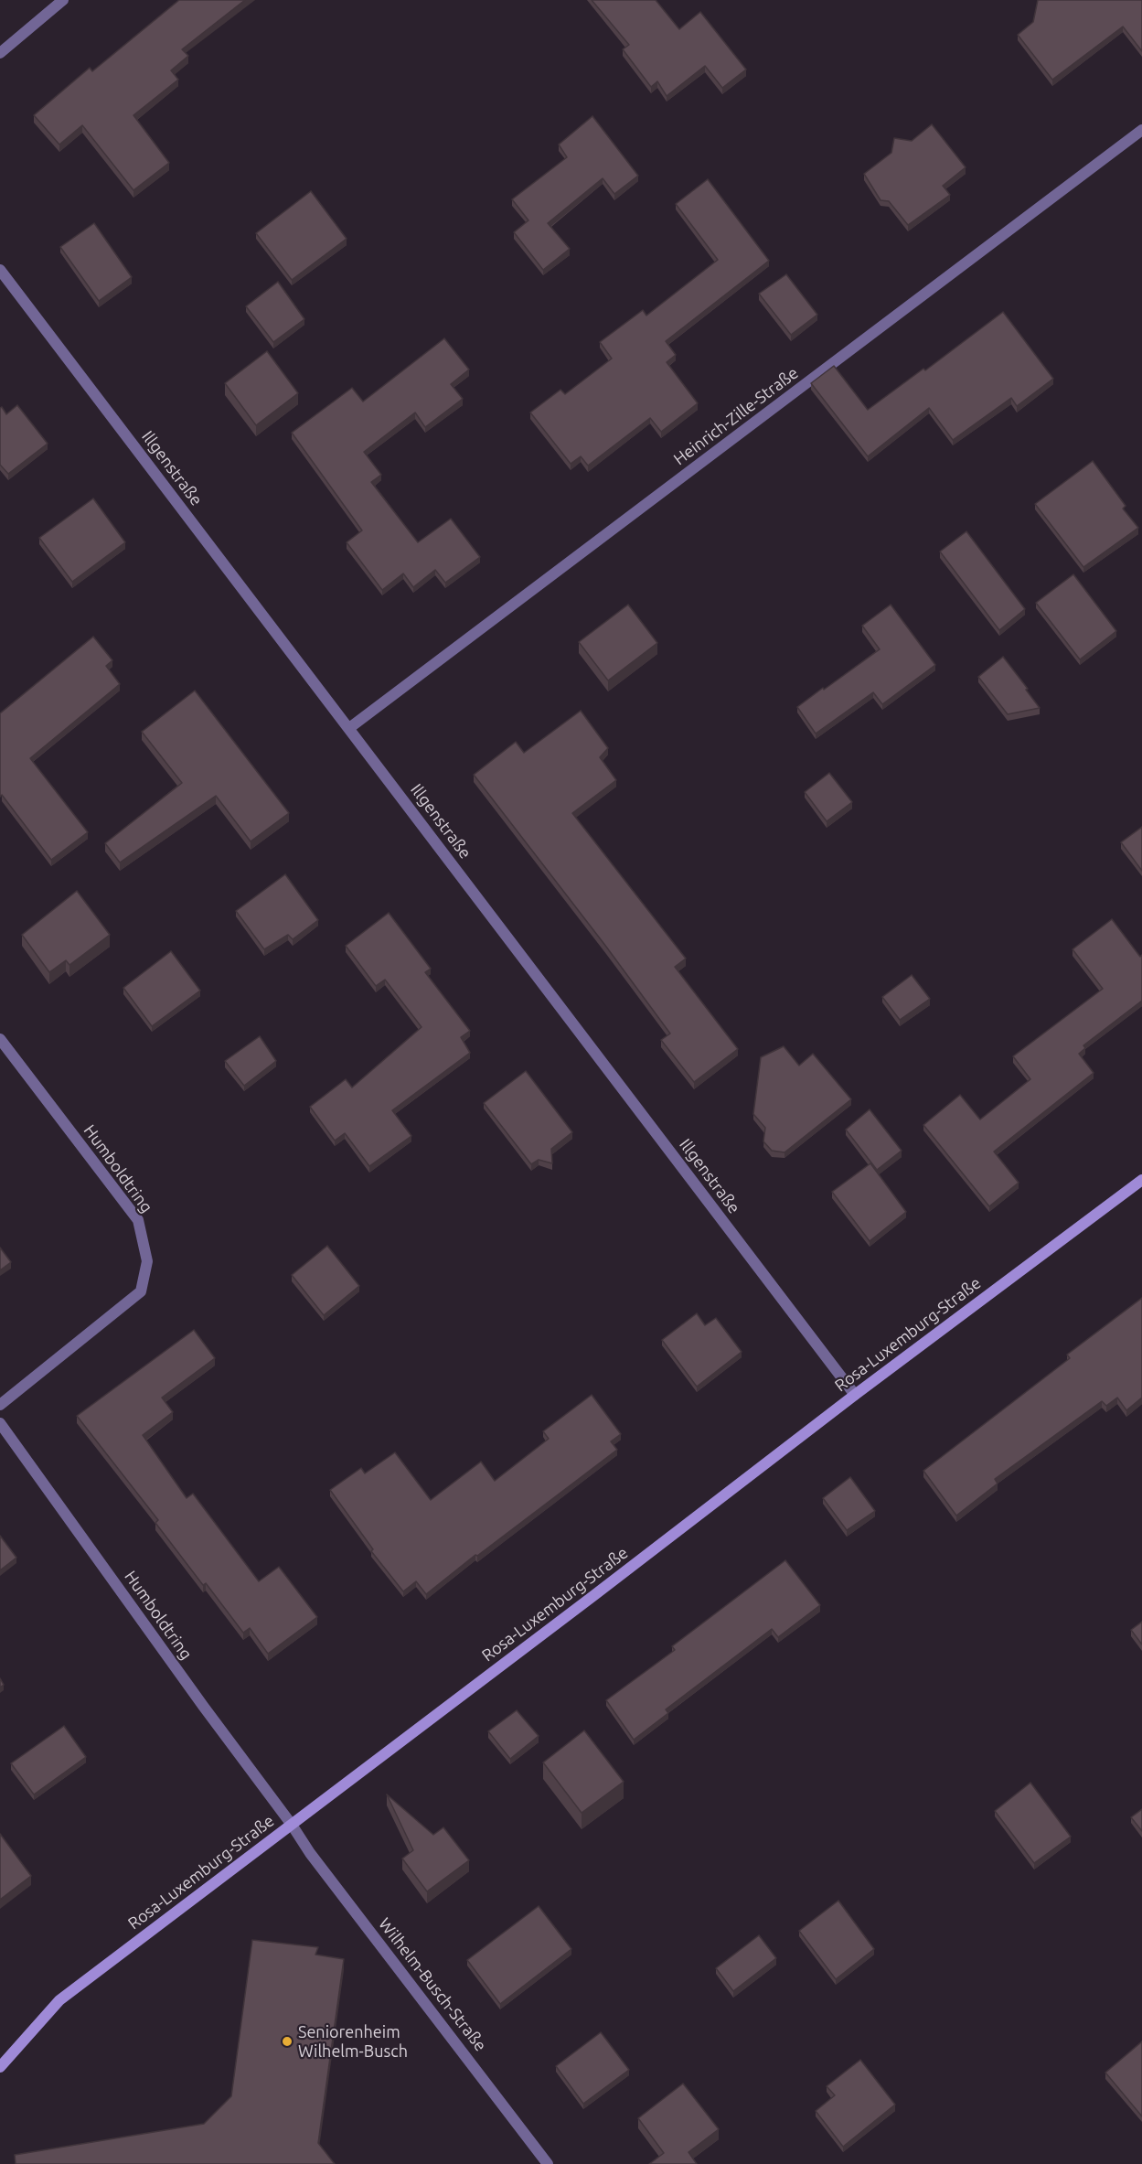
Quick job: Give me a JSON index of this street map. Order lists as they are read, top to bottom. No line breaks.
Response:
{"streets":{"street":["Heinrich-Zille-Straße","Illgenstraße","Humboldtring","Rosa-Luxemburg-Straße","Wilhelm-Busch-Straße"]},"crossings":[["Heinrich-Zille-Straße","Illgenstraße"],["Illgenstraße","Rosa-Luxemburg-Straße"],["Humboldtring","Rosa-Luxemburg-Straße"],["Humboldtring","Wilhelm-Busch-Straße"],["Rosa-Luxemburg-Straße","Wilhelm-Busch-Straße"]],"places":["Seniorenheim Wilhelm-Busch"]}
